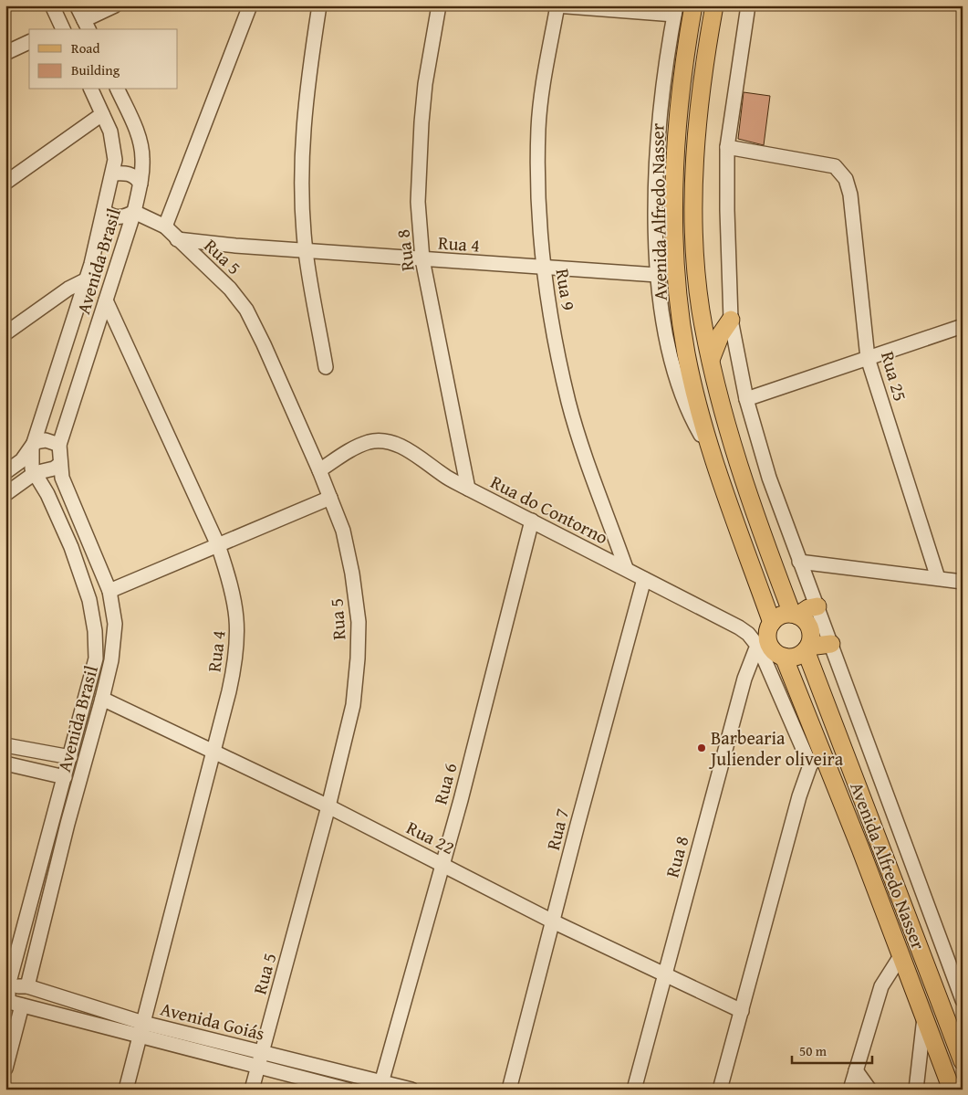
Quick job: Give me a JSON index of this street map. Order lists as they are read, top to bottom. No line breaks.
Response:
{"streets":{"main road":["Avenida Alfredo Nasser"],"street":["Rua 4","Rua 8","Rua 5","Avenida Brasil","Rua 9","Rua 25","Rua do Contorno","Rua 6","Rua 7","Rua 22","Avenida Goiás"]},"crossings":[["Avenida Alfredo Nasser","Rua 8"],["Avenida Alfredo Nasser","Rua do Contorno"],["Rua 4","Rua 8"],["Rua 4","Rua 5"],["Rua 4","Avenida Brasil"],["Rua 4","Rua 9"],["Rua 4","Rua 22"],["Rua 4","Avenida Goiás"],["Rua 8","Rua do Contorno"],["Rua 8","Rua 22"],["Rua 5","Rua do Contorno"],["Rua 5","Rua 22"],["Rua 5","Avenida Goiás"],["Avenida Brasil","Rua 22"],["Avenida Brasil","Avenida Goiás"],["Rua 9","Rua do Contorno"],["Rua do Contorno","Rua 6"],["Rua do Contorno","Rua 7"],["Rua 6","Rua 22"],["Rua 6","Avenida Goiás"],["Rua 7","Rua 22"]],"places":["Barbearia Juliender oliveira"],"legend":["Road","Building"],"scale_bar":"50 m"}
